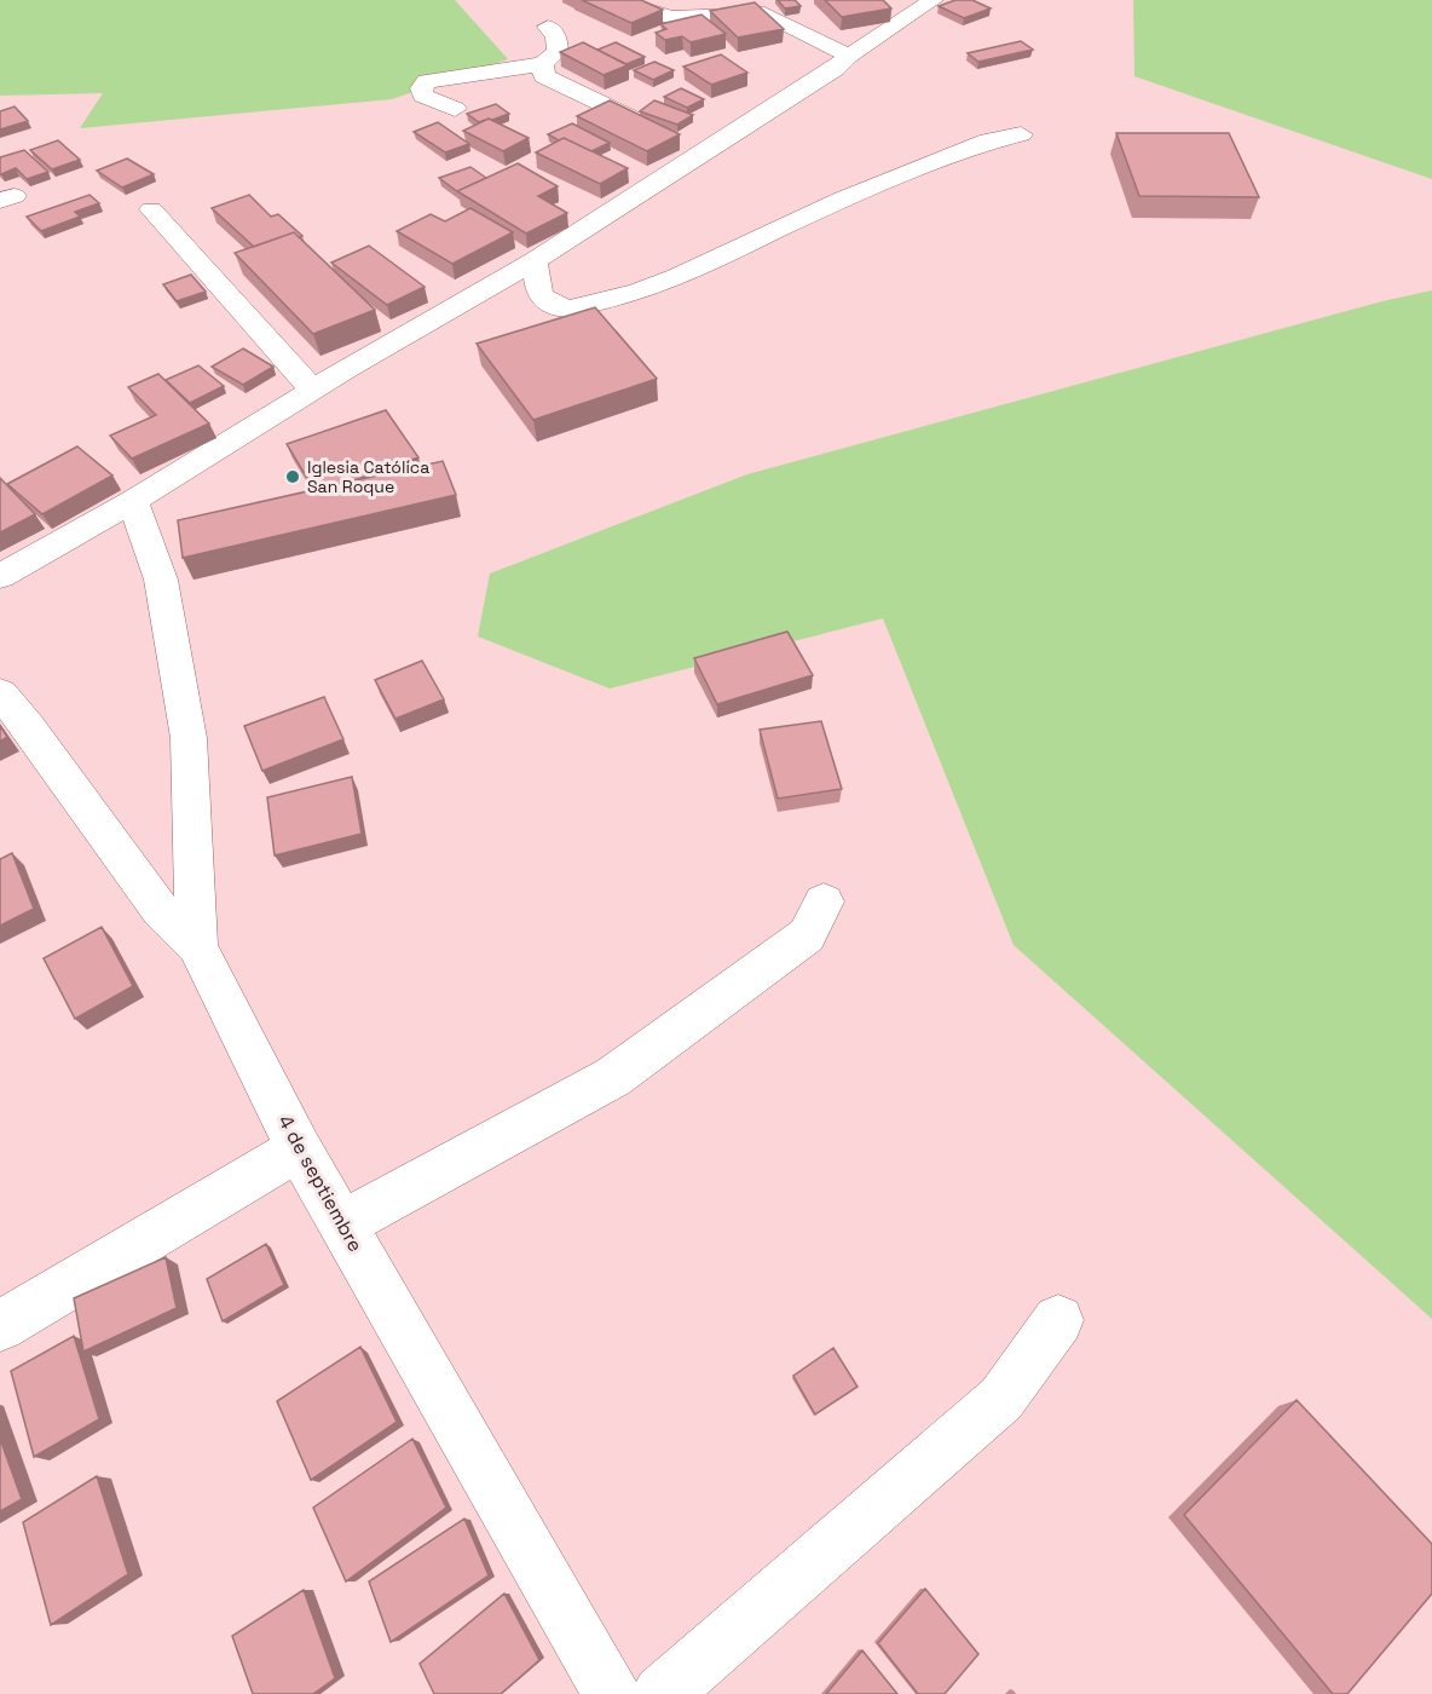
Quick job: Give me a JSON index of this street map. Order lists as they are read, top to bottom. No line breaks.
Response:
{"streets":{"street":["4 de septiembre"]},"places":["Iglesia Católica San Roque"]}
